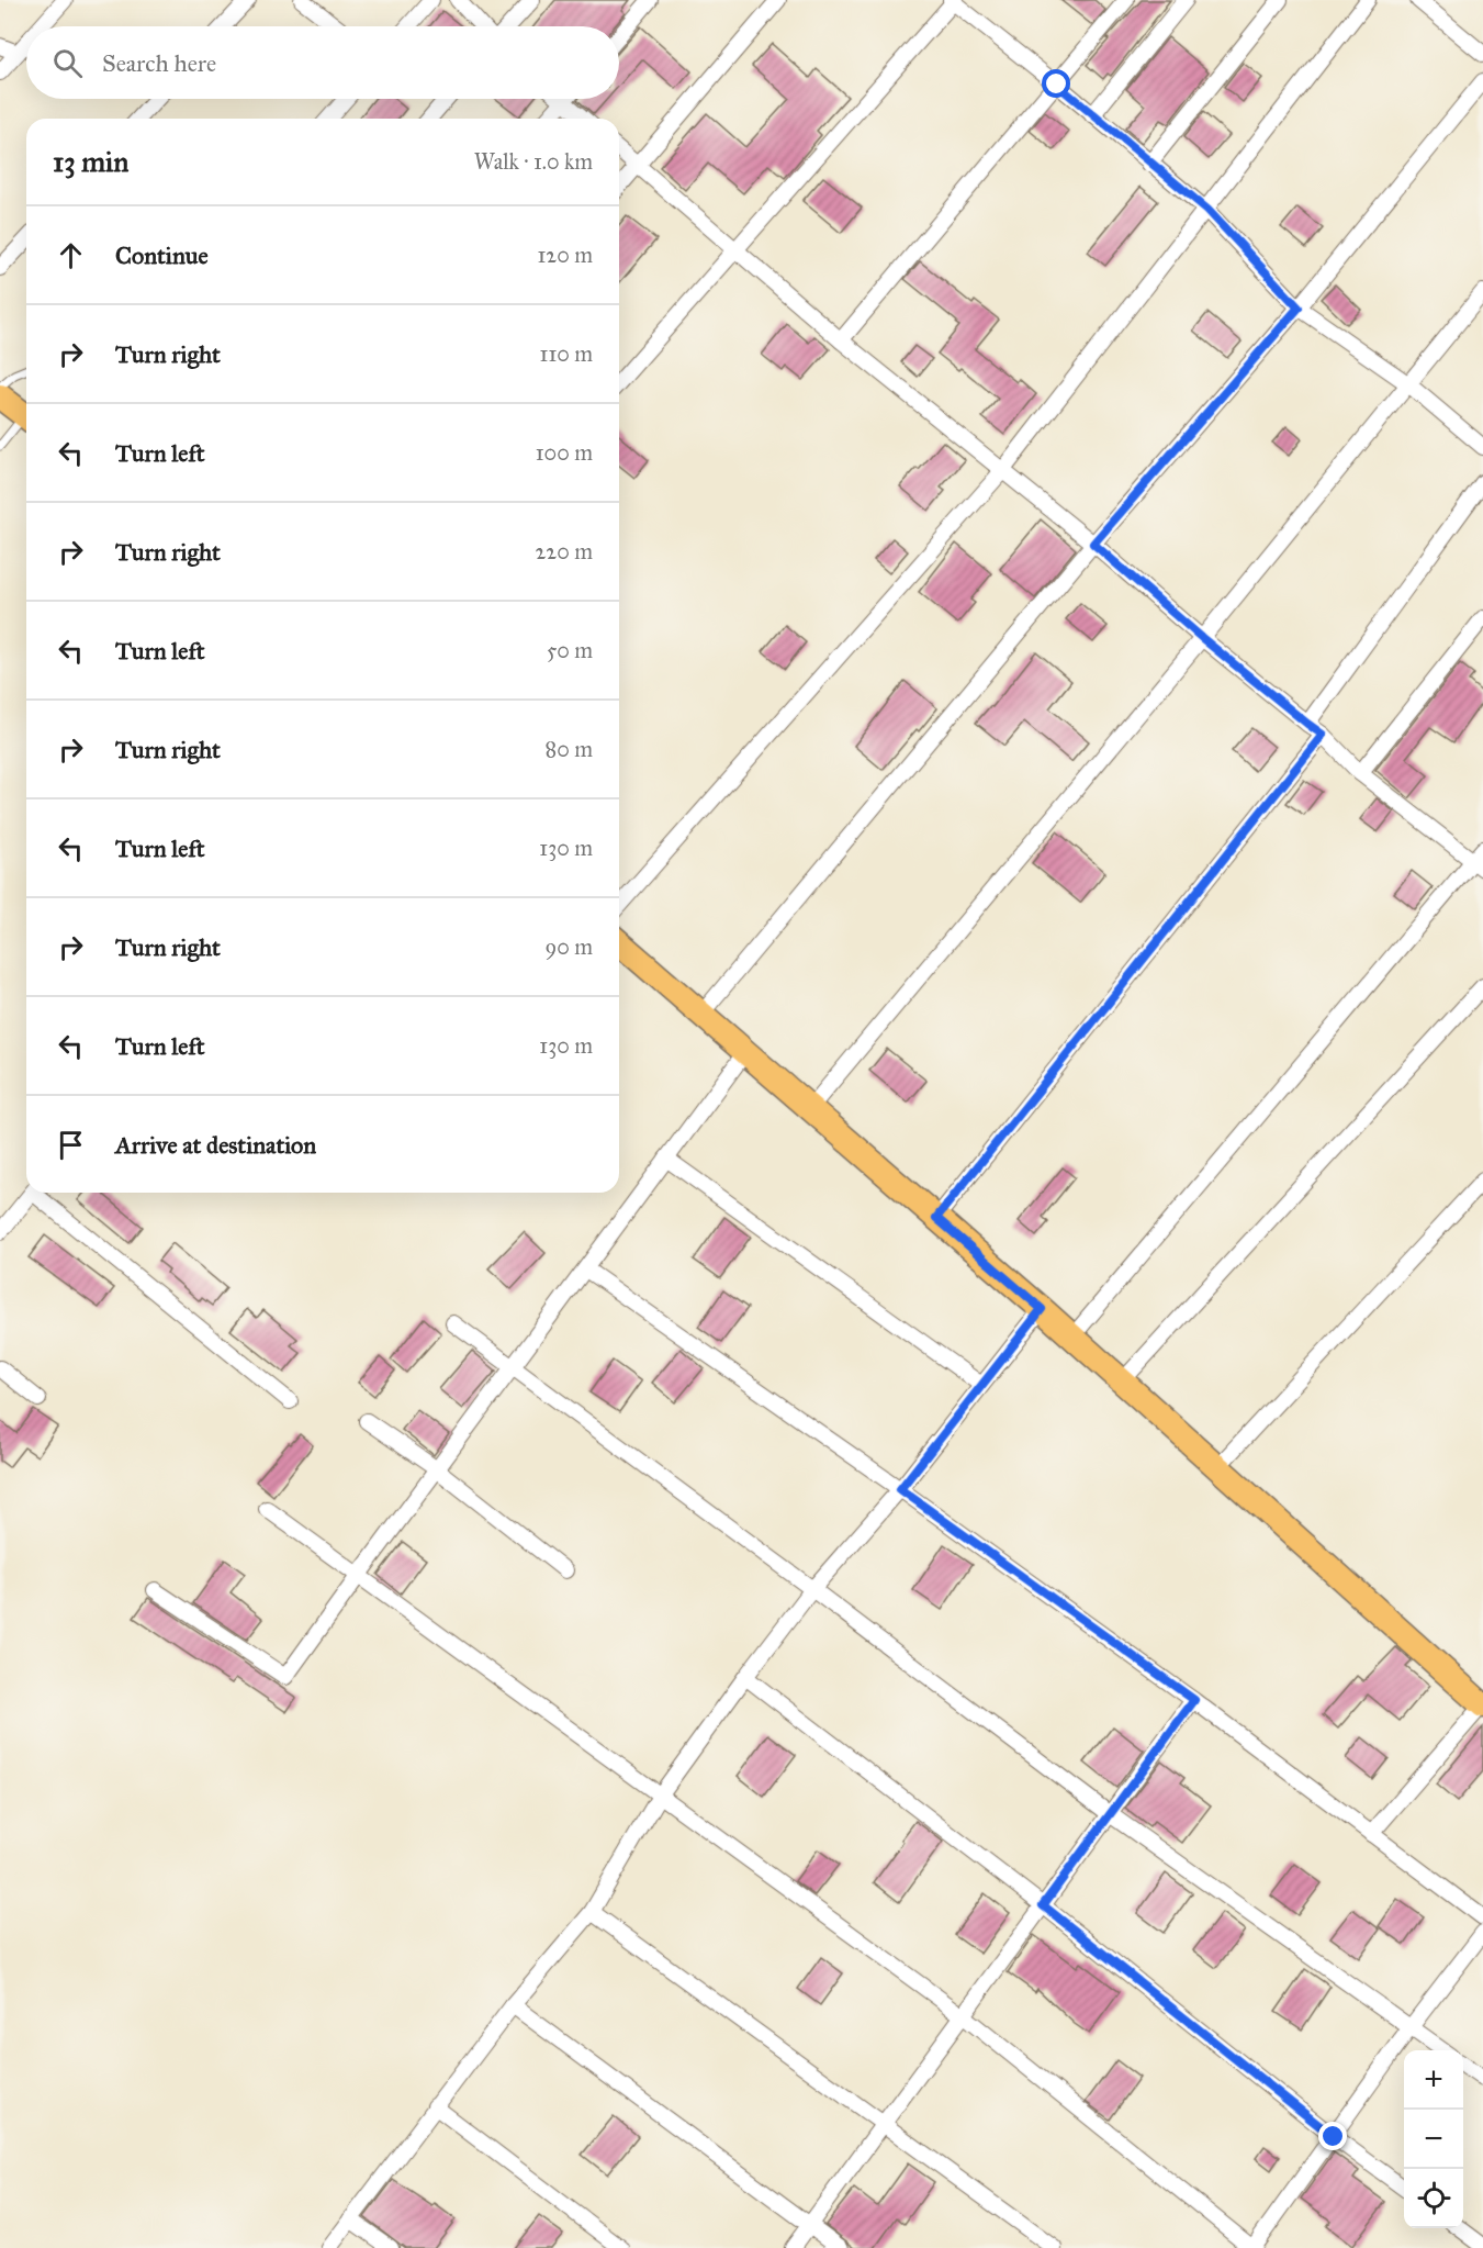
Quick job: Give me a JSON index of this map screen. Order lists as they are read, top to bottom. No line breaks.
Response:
{"page":{"search":"Search here","heading":["13 min","Walk · 1.0 km"],"list":[["Continue","120 m"],["Turn right","110 m"],["Turn left","100 m"],["Turn right","220 m"],["Turn left","50 m"],["Turn right","80 m"],["Turn left","130 m"],["Turn right","90 m"],["Turn left","130 m"],"Arrive at destination"],"map_buttons":["+","−"]}}
